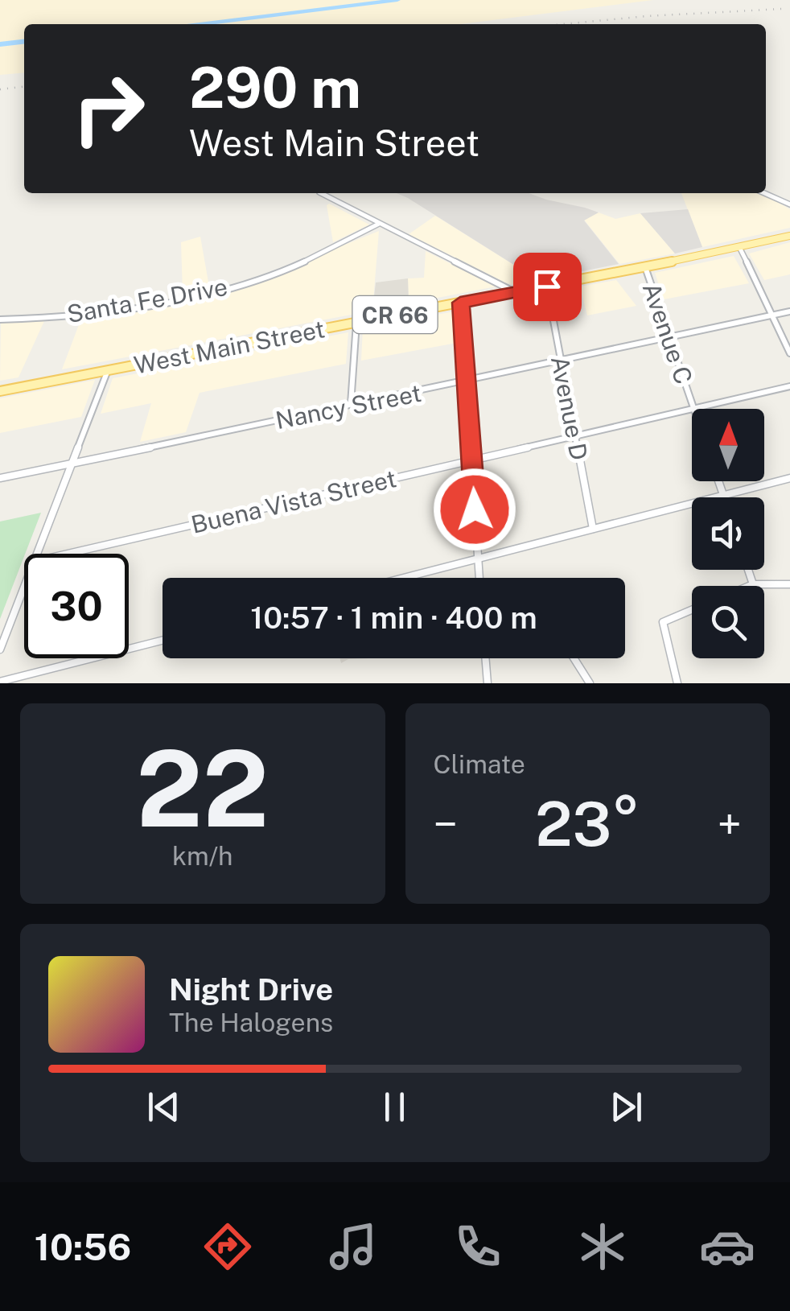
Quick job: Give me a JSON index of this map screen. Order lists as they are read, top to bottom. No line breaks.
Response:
{"streets":{"main road":["CR 66","West Main Street"],"street":["Santa Fe Drive","Avenue C","Nancy Street","Avenue D","Buena Vista Street"]},"crossings":[["Avenue C","West Main Street"],["Avenue C","Nancy Street"],["Avenue C","Buena Vista Street"],["West Main Street","Avenue D"],["Nancy Street","Avenue D"],["Avenue D","Buena Vista Street"]],"north":"top","page":{"turn":["290 m","West Main Street"],"limit":"30","trip":"10:57 · 1 min · 400 m","tile":[["22","km/h"],"Climate"],"heat":["−","23°","+"],"song":["Night Drive","The Halogens"],"tabs":"10:56"}}
